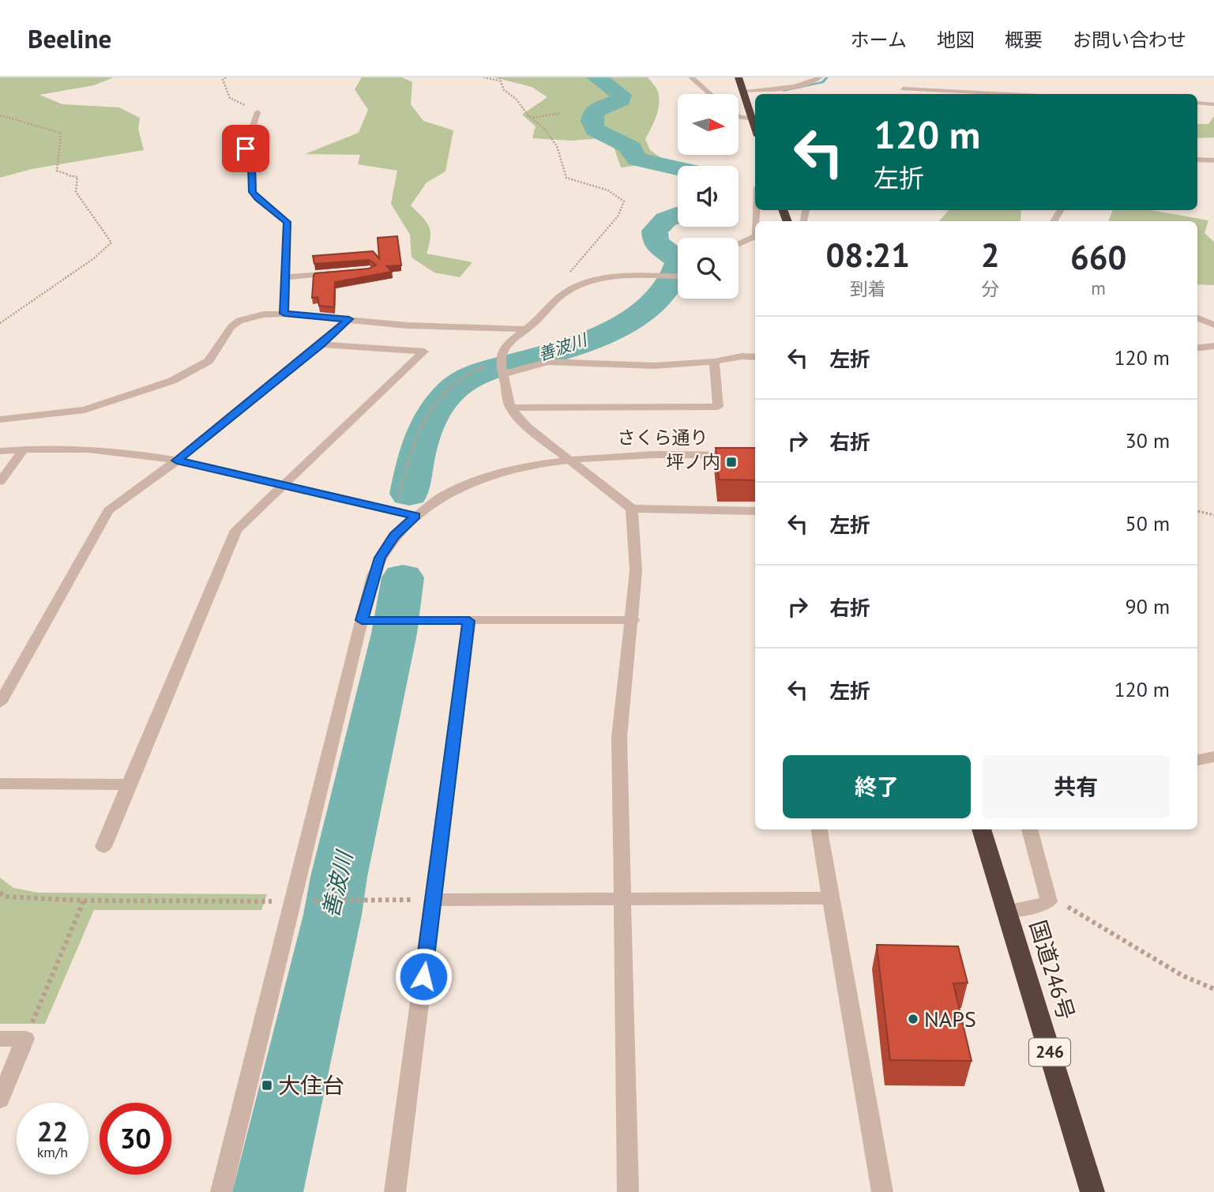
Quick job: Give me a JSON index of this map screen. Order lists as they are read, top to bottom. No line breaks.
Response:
{"streets":{"highway":["国道246号","246"],"street":["さくら通り"]},"water":["善波川"],"places":{"transit":["坪ノ内","大住台"],"other":["NAPS"]},"north":"right","page":{"header":"Beeline","nav":["ホーム","地図","概要","お問い合わせ"],"turn":["120 m","左折"],"eta":["08:21","到着","2","分","660","m"],"list":[{"name":"左折","value":"120 m"},{"name":"右折","value":"30 m"},{"name":"左折","value":"50 m"},{"name":"右折","value":"90 m"},{"name":"左折","value":"120 m"}],"buttons":["終了","共有"],"speed":"22 km/h","limit":"30"}}
